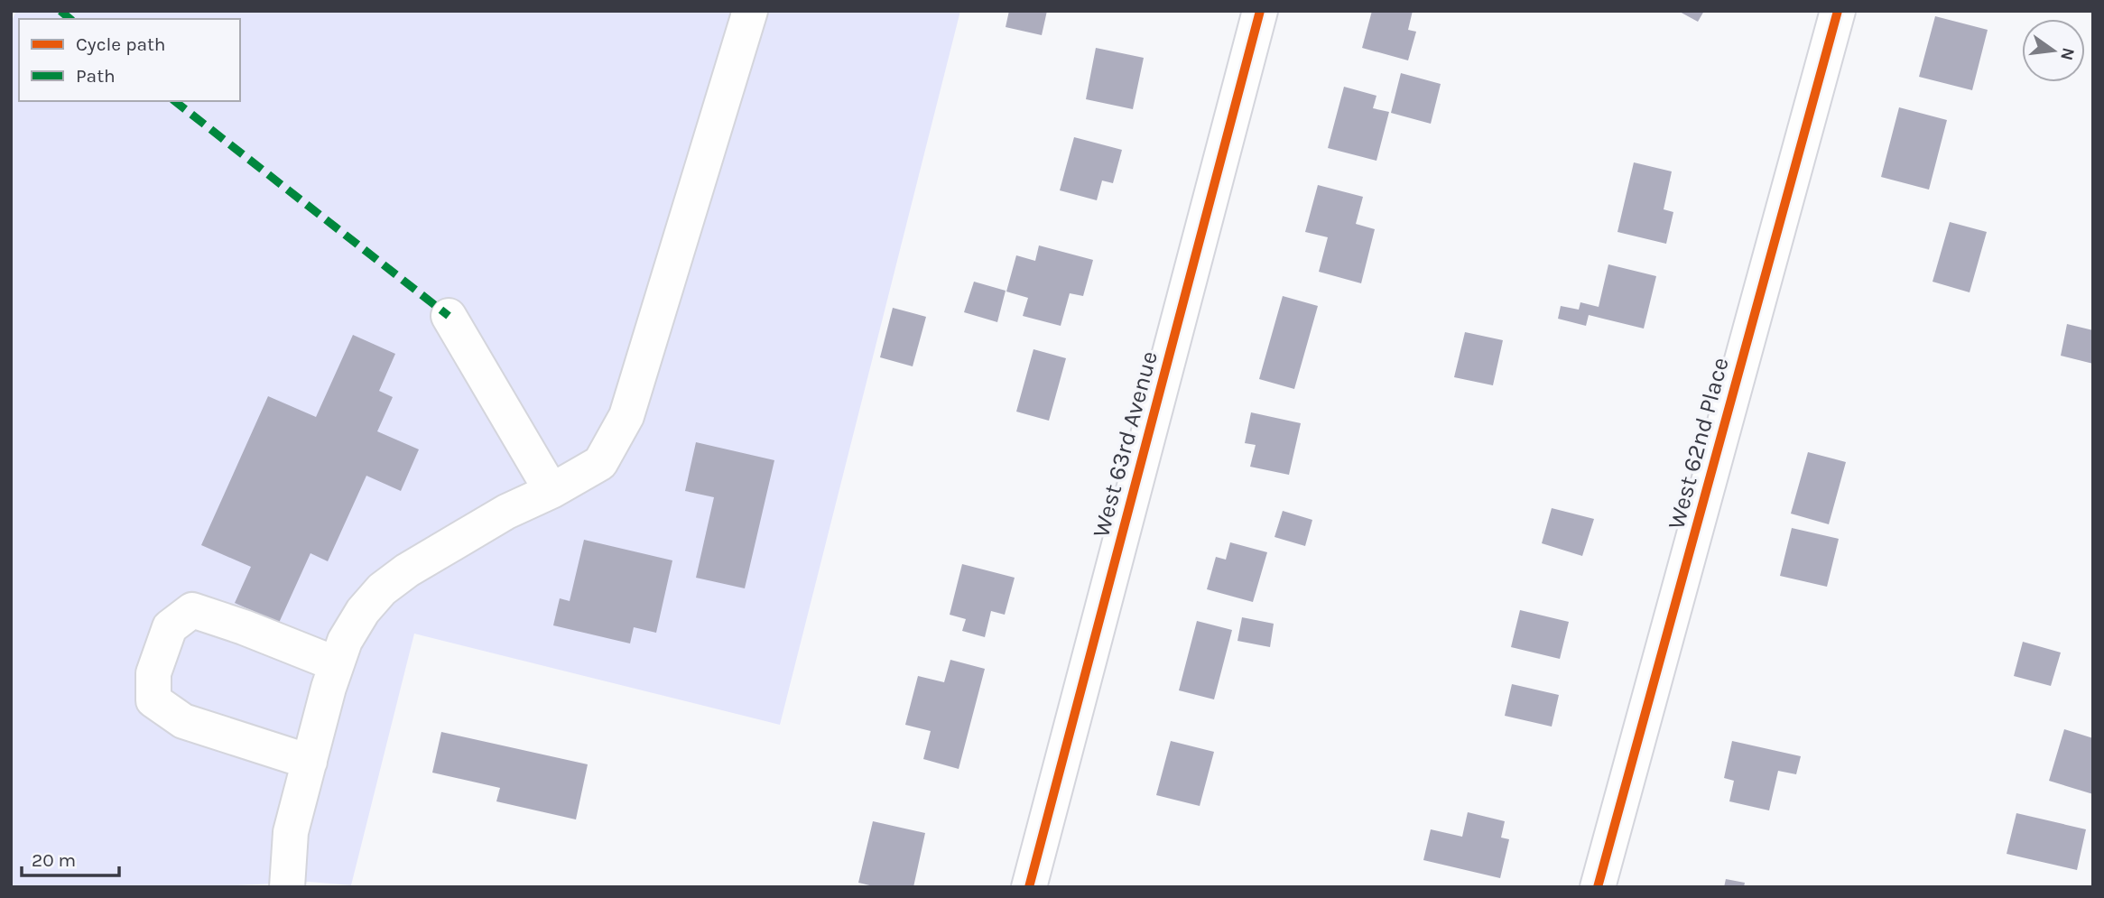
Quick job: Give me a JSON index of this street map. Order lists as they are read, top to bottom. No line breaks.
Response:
{"streets":{"street":["West 62nd Place","West 63rd Avenue"]},"legend":["Cycle path","Path"],"scale_bar":"20 m","north":"right"}
